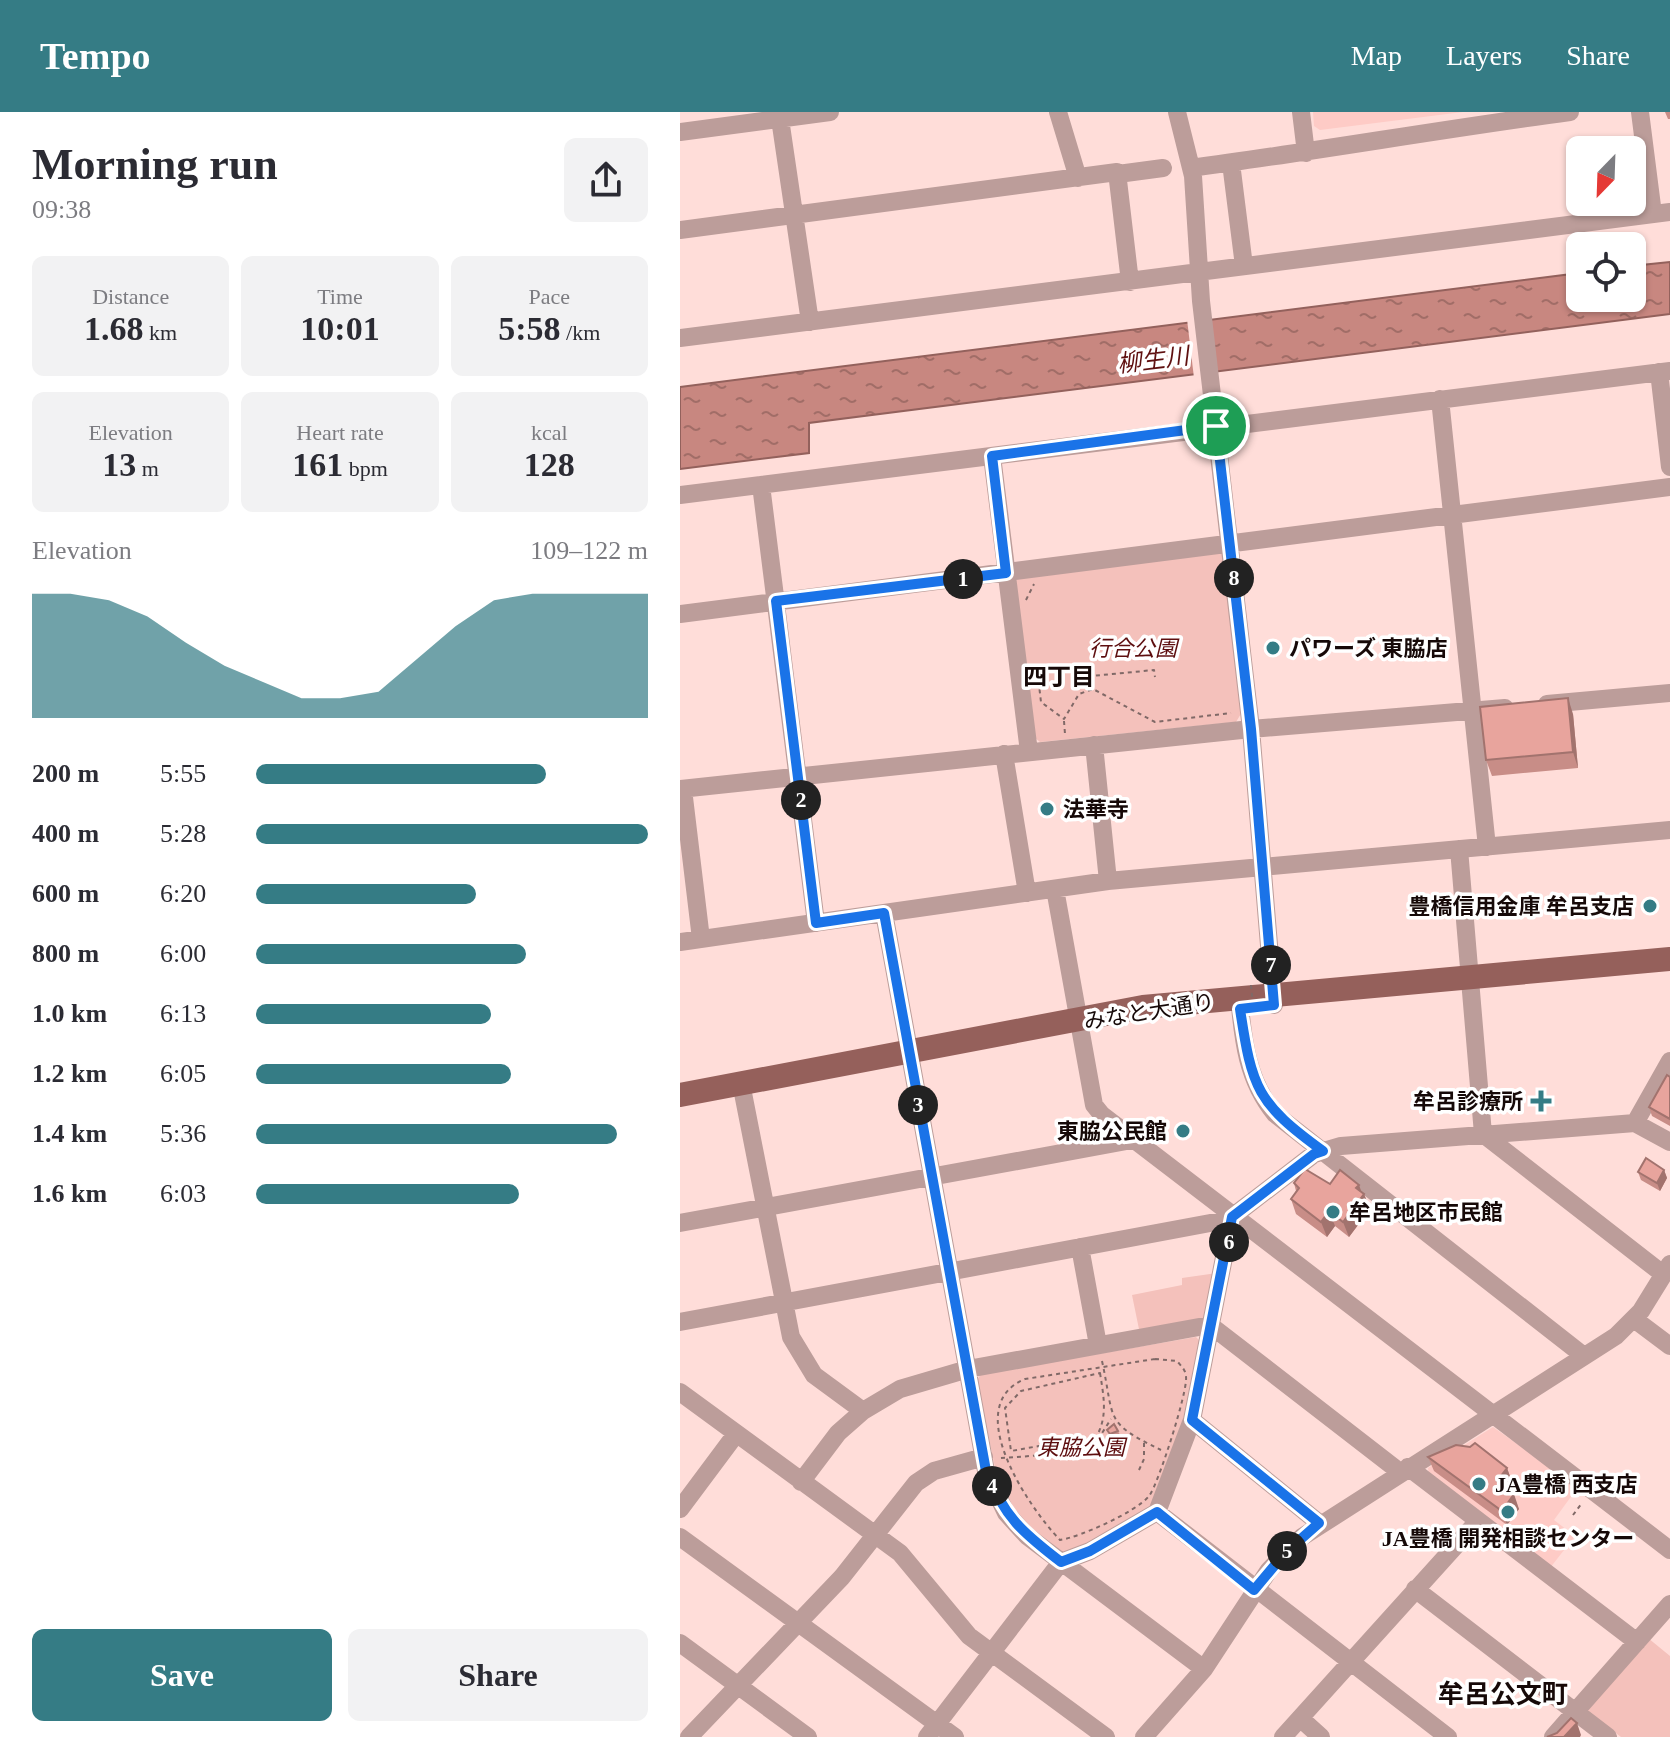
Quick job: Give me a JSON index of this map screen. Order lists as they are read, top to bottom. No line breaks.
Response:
{"streets":{"main road":["みなと大通り"]},"districts":["四丁目","牟呂公文町"],"water":["柳生川"],"parks":["行合公園","東脇公園"],"places":{"other":["パワーズ 東脇店","法華寺","豊橋信用金庫 牟呂支店","東脇公民館","牟呂地区市民館","JA豊橋 西支店","JA豊橋 開発相談センター"],"health":["牟呂診療所"]},"north":"bottom left","page":{"header":"Tempo","nav":["Map","Layers","Share"],"heading":["Morning run","09:38"],"stats":[["Distance","1.68 km"],["Time","10:01"],["Pace","5:58 /km"],["Elevation","13 m"],["Heart rate","161 bpm"],["kcal","128"]],"chart":["Elevation","109–122 m"],"pins":["8","1","2","7","3","6","4","5"],"list":[{"name":"200 m","note":"5:55"},{"name":"400 m","note":"5:28"},{"name":"600 m","note":"6:20"},{"name":"800 m","note":"6:00"},{"name":"1.0 km","note":"6:13"},{"name":"1.2 km","note":"6:05"},{"name":"1.4 km","note":"5:36"},{"name":"1.6 km","note":"6:03"}],"buttons":["Save","Share"]}}
